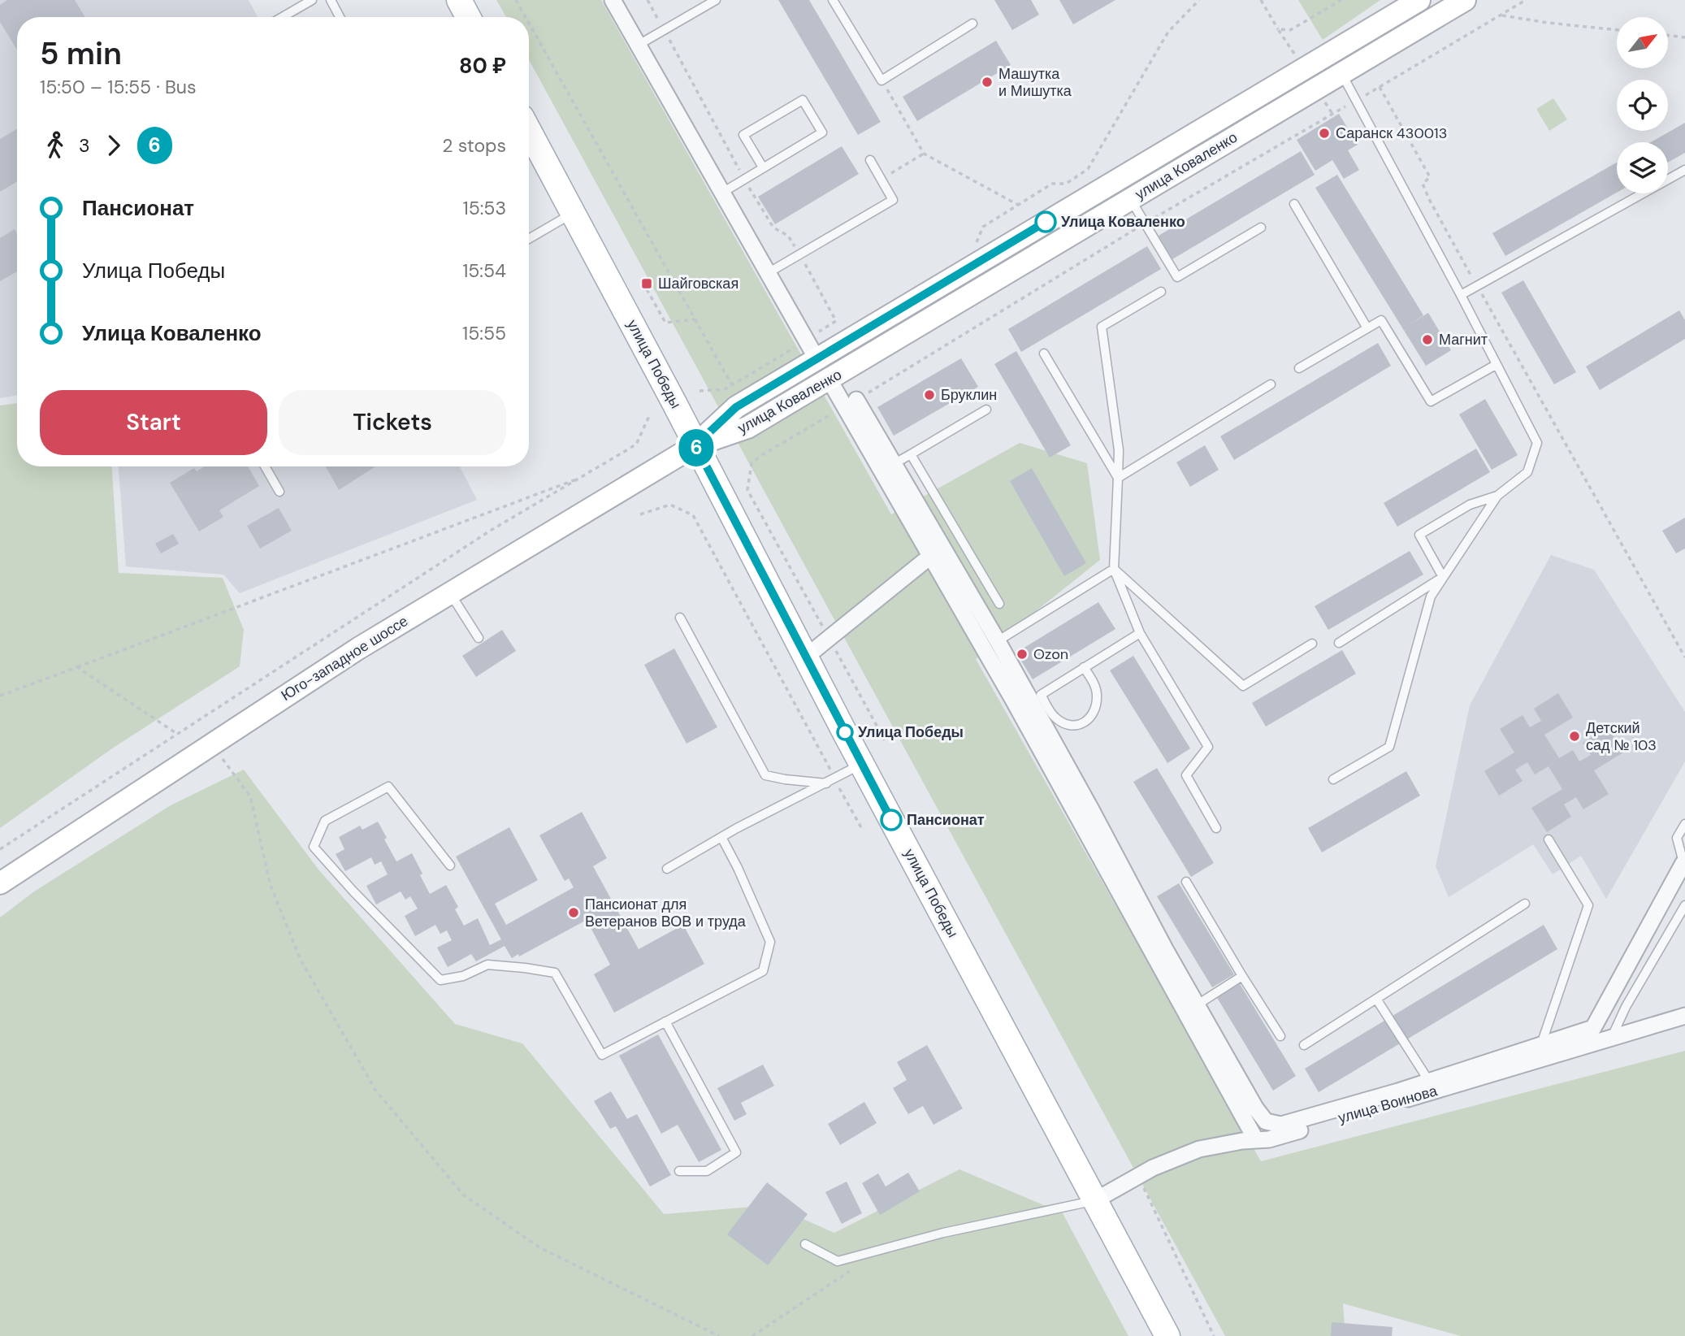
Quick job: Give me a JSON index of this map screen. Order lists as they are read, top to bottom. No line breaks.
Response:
{"streets":{"main road":["улица Коваленко","улица Победы","Юго-западное шоссе"],"street":["улица Воинова"]},"crossings":[["улица Коваленко","улица Победы"],["улица Коваленко","Юго-западное шоссе"],["улица Победы","Юго-западное шоссе"],["улица Победы","улица Воинова"]],"places":{"other":["Машутка и Мишутка","Саранск 430013","Улица Коваленко","Магнит","Бруклин","Ozon","Улица Победы","Детский сад № 103","Пансионат","Пансионат для Ветеранов ВОВ и труда"],"transit":["Шайговская"]},"lines":["bus line 6"],"north":"top right","page":{"on_map":"6","heading":["5 min","15:50 – 15:55 · Bus","80 ₽"],"legs":["3","6","2 stops"],"list":[{"name":"Пансионат","value":"15:53"},{"name":"Улица Победы","value":"15:54"},{"name":"Улица Коваленко","value":"15:55"}],"buttons":["Start","Tickets"]}}
